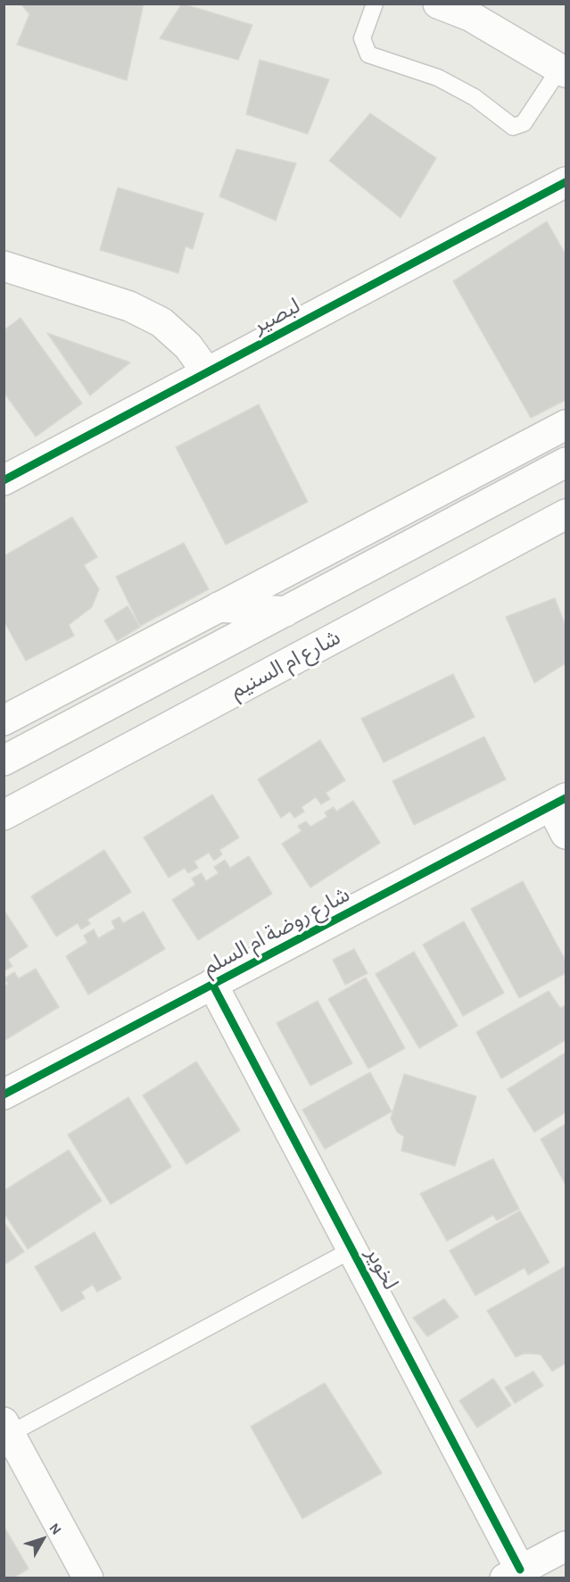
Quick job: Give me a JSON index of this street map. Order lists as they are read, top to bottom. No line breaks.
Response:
{"streets":{"street":["لبصير","شارع ام السنيم","شارع روضة ام السلم","لخوير"]},"crossings":[["شارع روضة ام السلم","لخوير"]],"north":"top right"}
